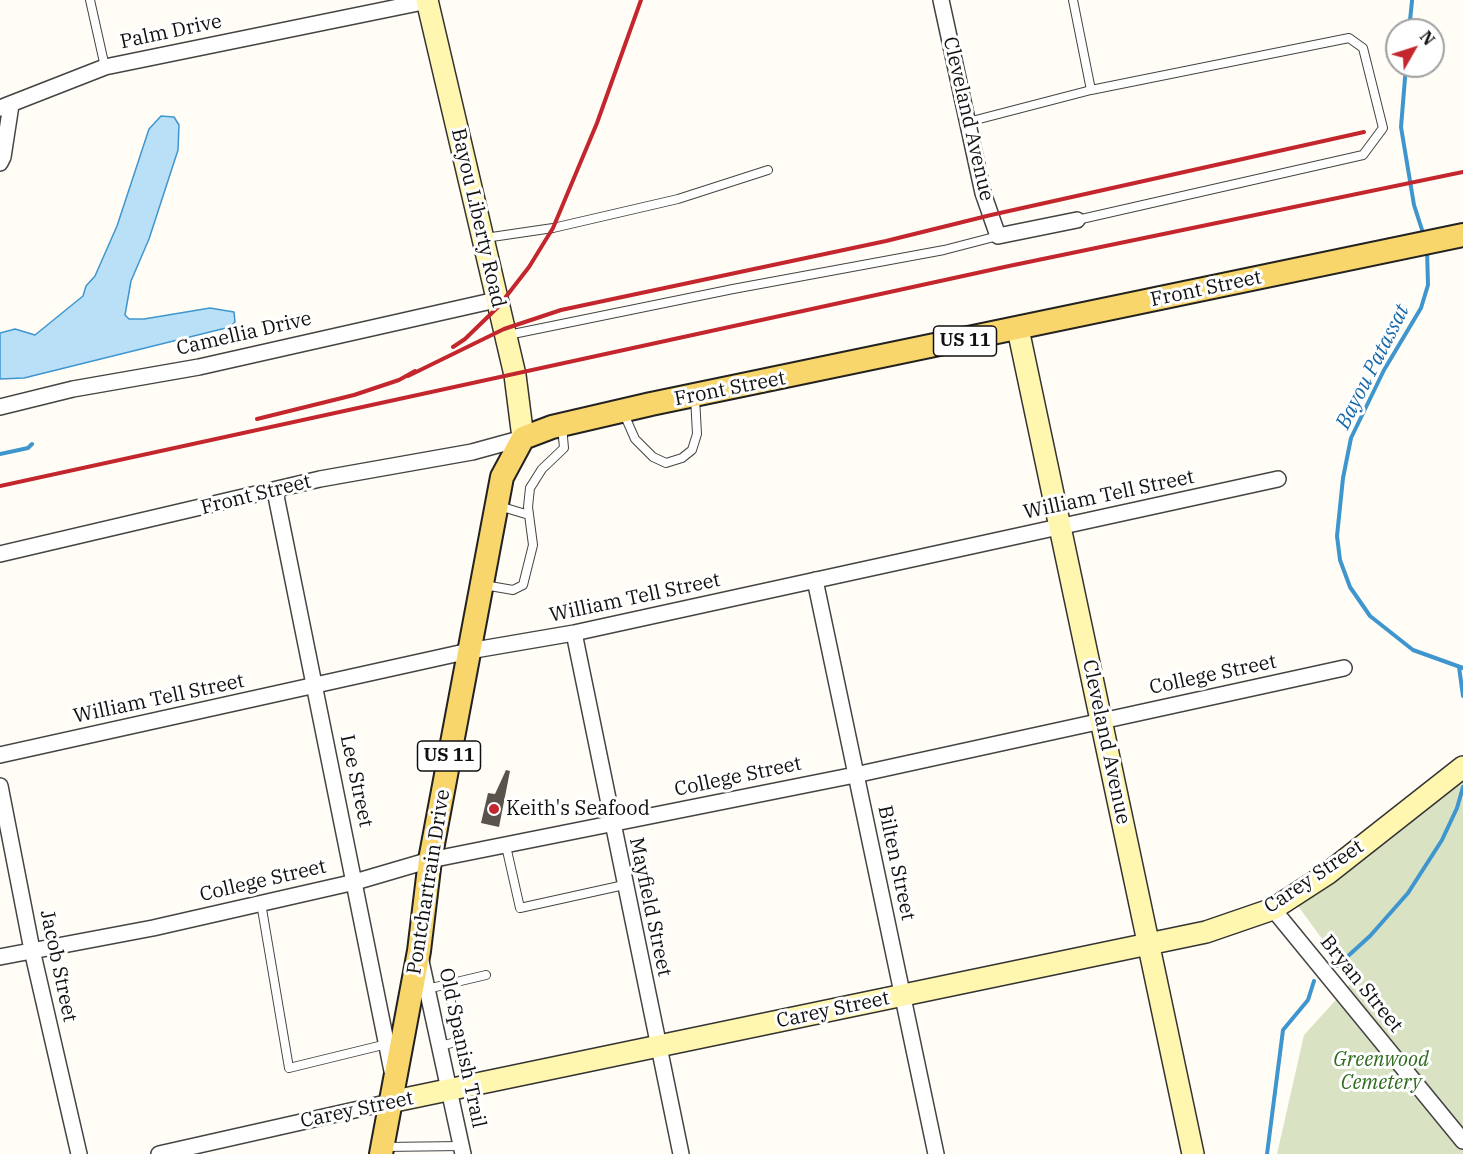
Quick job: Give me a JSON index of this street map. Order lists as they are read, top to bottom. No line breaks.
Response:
{"streets":{"main road":["Front Street","US 11","Pontchartrain Drive"],"street":["Palm Drive","Cleveland Avenue","Bayou Liberty Road","Camellia Drive","William Tell Street","College Street","Lee Street","Bilten Street","Carey Street","Mayfield Street","Jacob Street","Bryan Street","Old Spanish Trail"]},"crossings":[["Palm Drive","Bayou Liberty Road"],["Cleveland Avenue","Front Street"],["Cleveland Avenue","William Tell Street"],["Cleveland Avenue","College Street"],["Cleveland Avenue","Carey Street"],["Bayou Liberty Road","Front Street"],["Bayou Liberty Road","Camellia Drive"],["Bayou Liberty Road","Pontchartrain Drive"],["Front Street","Lee Street"],["Front Street","Pontchartrain Drive"],["William Tell Street","Lee Street"],["William Tell Street","Bilten Street"],["William Tell Street","Pontchartrain Drive"],["William Tell Street","Mayfield Street"],["College Street","Lee Street"],["College Street","Bilten Street"],["College Street","Pontchartrain Drive"],["College Street","Mayfield Street"],["College Street","Jacob Street"],["Lee Street","Pontchartrain Drive"],["Bilten Street","Carey Street"],["Carey Street","Pontchartrain Drive"],["Carey Street","Mayfield Street"],["Carey Street","Bryan Street"],["Carey Street","Old Spanish Trail"],["Pontchartrain Drive","Old Spanish Trail"]],"water":["Bayou Patassat"],"parks":["Greenwood Cemetery"],"places":["Keith's Seafood"],"north":"top right"}
